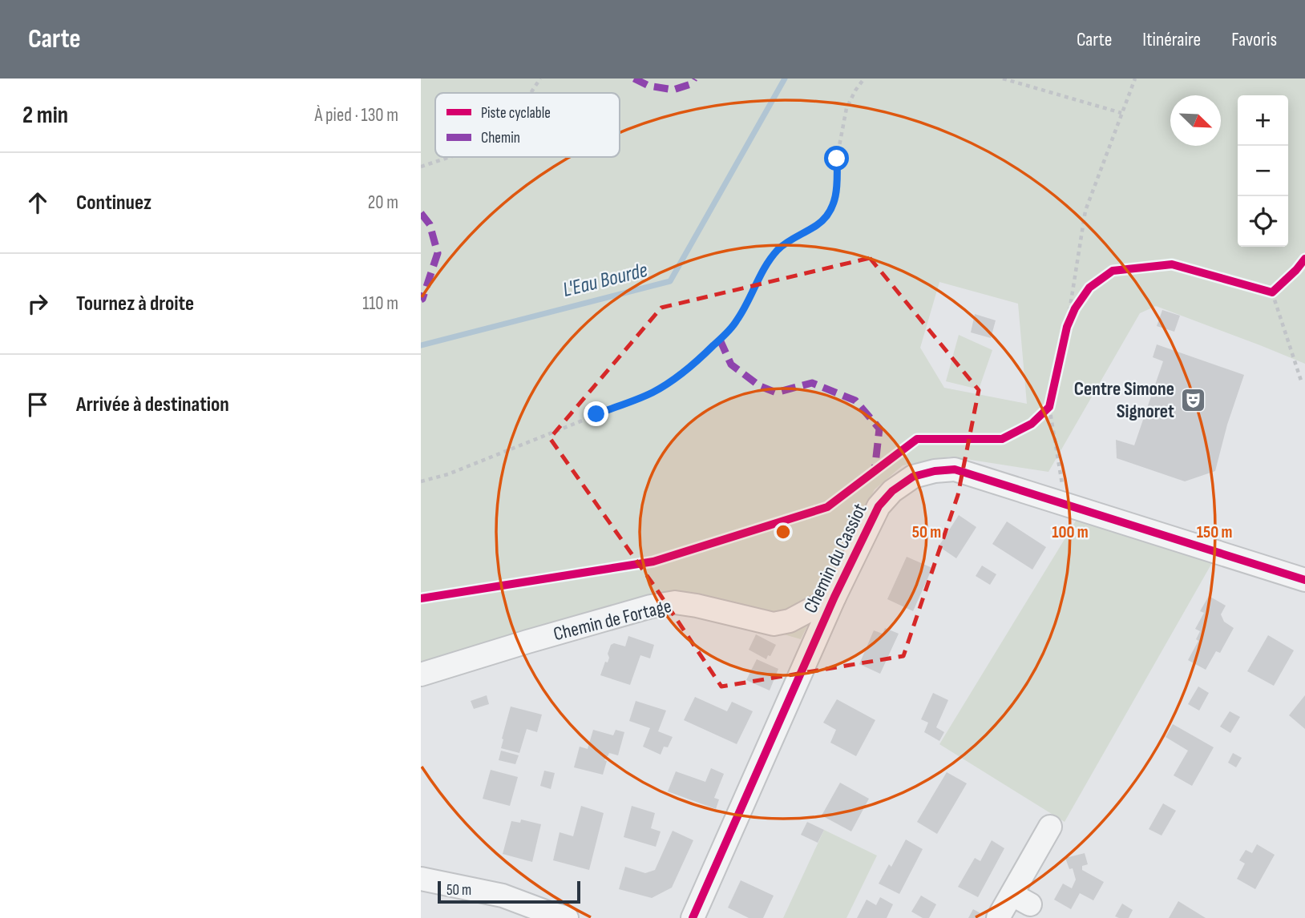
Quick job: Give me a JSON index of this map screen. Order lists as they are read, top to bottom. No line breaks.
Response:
{"streets":{"street":["Chemin du Cassiot","Chemin de Fortage"]},"crossings":[["Chemin du Cassiot","Chemin de Fortage"]],"water":["L'Eau Bourde"],"places":{"theatre":["Centre Simone Signoret"]},"legend":["Piste cyclable","Chemin"],"scale_bar":"50 m","north":"bottom right","page":{"header":"Carte","nav":["Carte","Itinéraire","Favoris"],"heading":["2 min","À pied · 130 m"],"map_buttons":["+","−"],"list":[["Continuez","20 m"],["Tournez à droite","110 m"],"Arrivée à destination"],"scale":"50 m"},"rings":["50 m","100 m","150 m"]}
